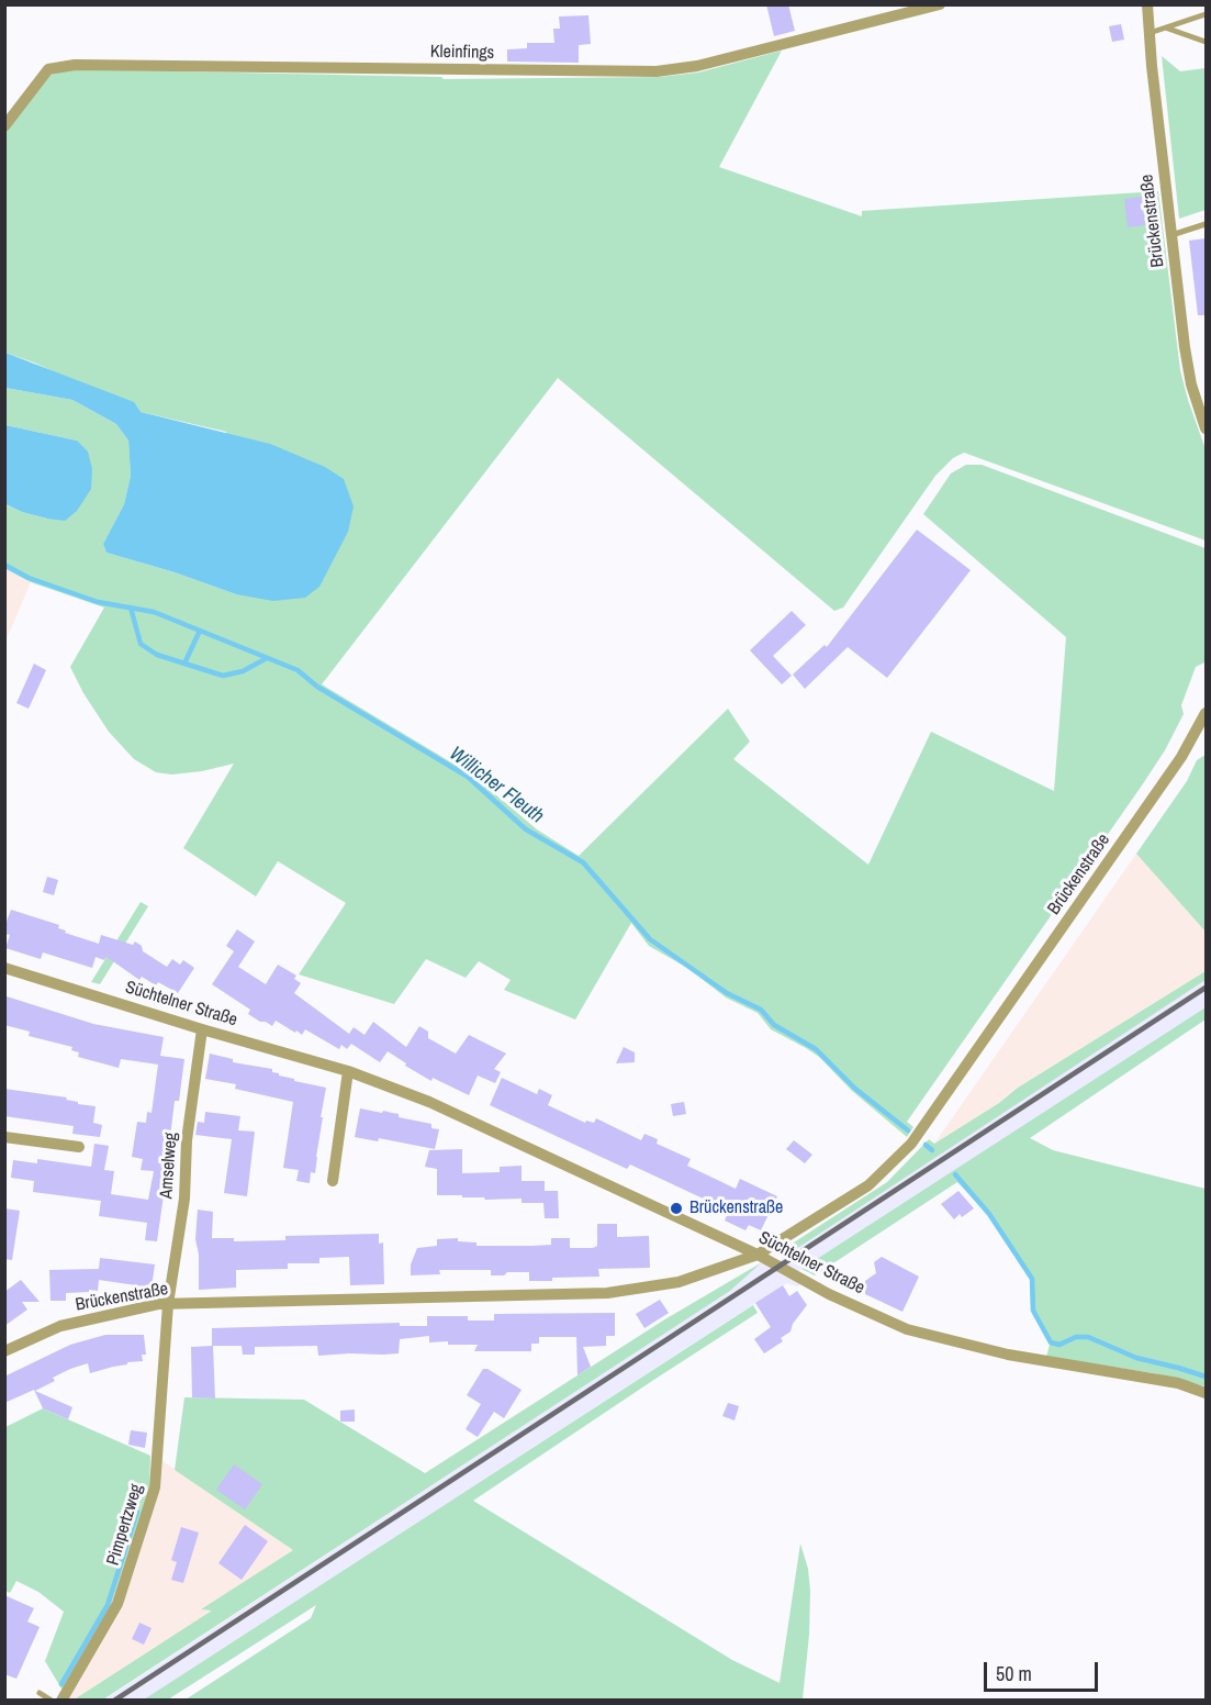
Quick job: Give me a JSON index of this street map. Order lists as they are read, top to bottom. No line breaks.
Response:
{"streets":{"street":["Kleinfings","Brückenstraße","Süchtelner Straße","Amselweg","Pimpertzweg"]},"crossings":[["Brückenstraße","Süchtelner Straße"],["Brückenstraße","Amselweg"],["Brückenstraße","Pimpertzweg"],["Süchtelner Straße","Amselweg"],["Amselweg","Pimpertzweg"]],"water":["Willicher Fleuth"],"places":["Brückenstraße"],"scale_bar":"50 m"}
